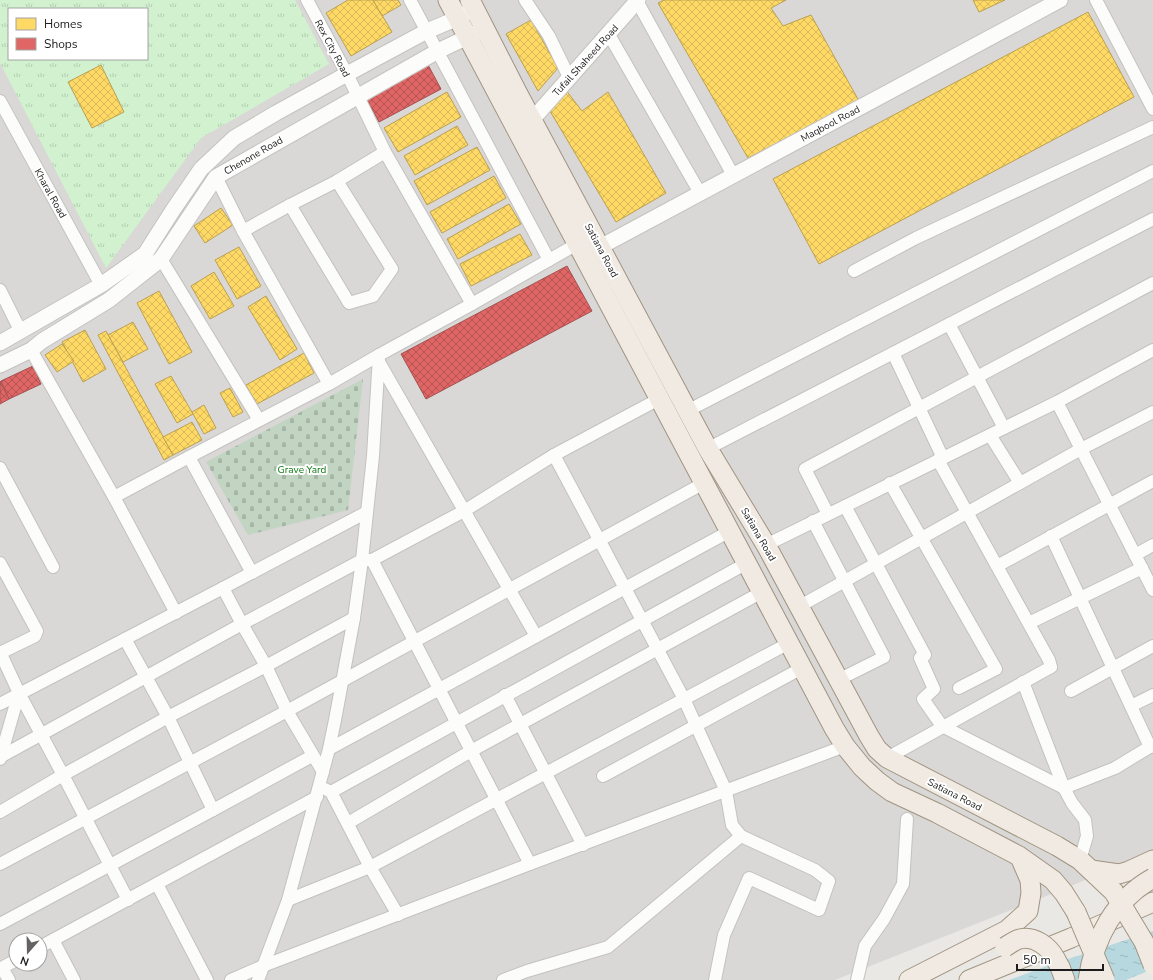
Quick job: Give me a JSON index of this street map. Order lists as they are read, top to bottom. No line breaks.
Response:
{"streets":{"main road":["Satiana Road"],"street":["Rex City Road","Tufail Shaheed Road","Maqbool Road","Chenone Road","Kharal Road"]},"crossings":[["Rex City Road","Chenone Road"],["Tufail Shaheed Road","Satiana Road"],["Maqbool Road","Satiana Road"],["Chenone Road","Kharal Road"],["Chenone Road","Satiana Road"]],"parks":["Grave Yard"],"legend":["Homes","Shops"],"scale_bar":"50 m","north":"bottom"}
